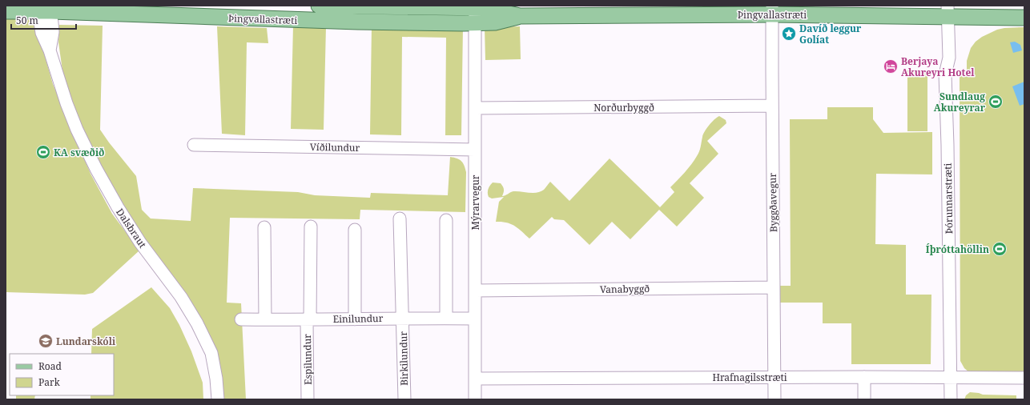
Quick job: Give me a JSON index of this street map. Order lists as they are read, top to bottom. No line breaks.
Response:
{"streets":{"main road":["Þingvallastræti"],"street":["Norðurbyggð","Víðilundur","Þórunnarstræti","Mýrarvegur","Byggðavegur","Dalsbraut","Vanabyggð","Einilundur","Birkilundur","Espilundur","Hrafnagilsstræti"]},"crossings":[["Þingvallastræti","Þórunnarstræti"],["Þingvallastræti","Mýrarvegur"],["Þingvallastræti","Byggðavegur"],["Þingvallastræti","Dalsbraut"],["Norðurbyggð","Mýrarvegur"],["Norðurbyggð","Byggðavegur"],["Víðilundur","Mýrarvegur"],["Þórunnarstræti","Hrafnagilsstræti"],["Mýrarvegur","Vanabyggð"],["Mýrarvegur","Einilundur"],["Mýrarvegur","Hrafnagilsstræti"],["Byggðavegur","Vanabyggð"],["Byggðavegur","Hrafnagilsstræti"],["Einilundur","Birkilundur"],["Einilundur","Espilundur"]],"places":{"place":["Davíð leggur Golíat"],"hotel":["Berjaya Akureyri Hotel"],"sports":["Sundlaug Akureyrar","KA svæðið","Íþróttahöllin"],"school or university":["Lundarskóli"]},"legend":["Road","Park"],"scale_bar":"50 m"}
